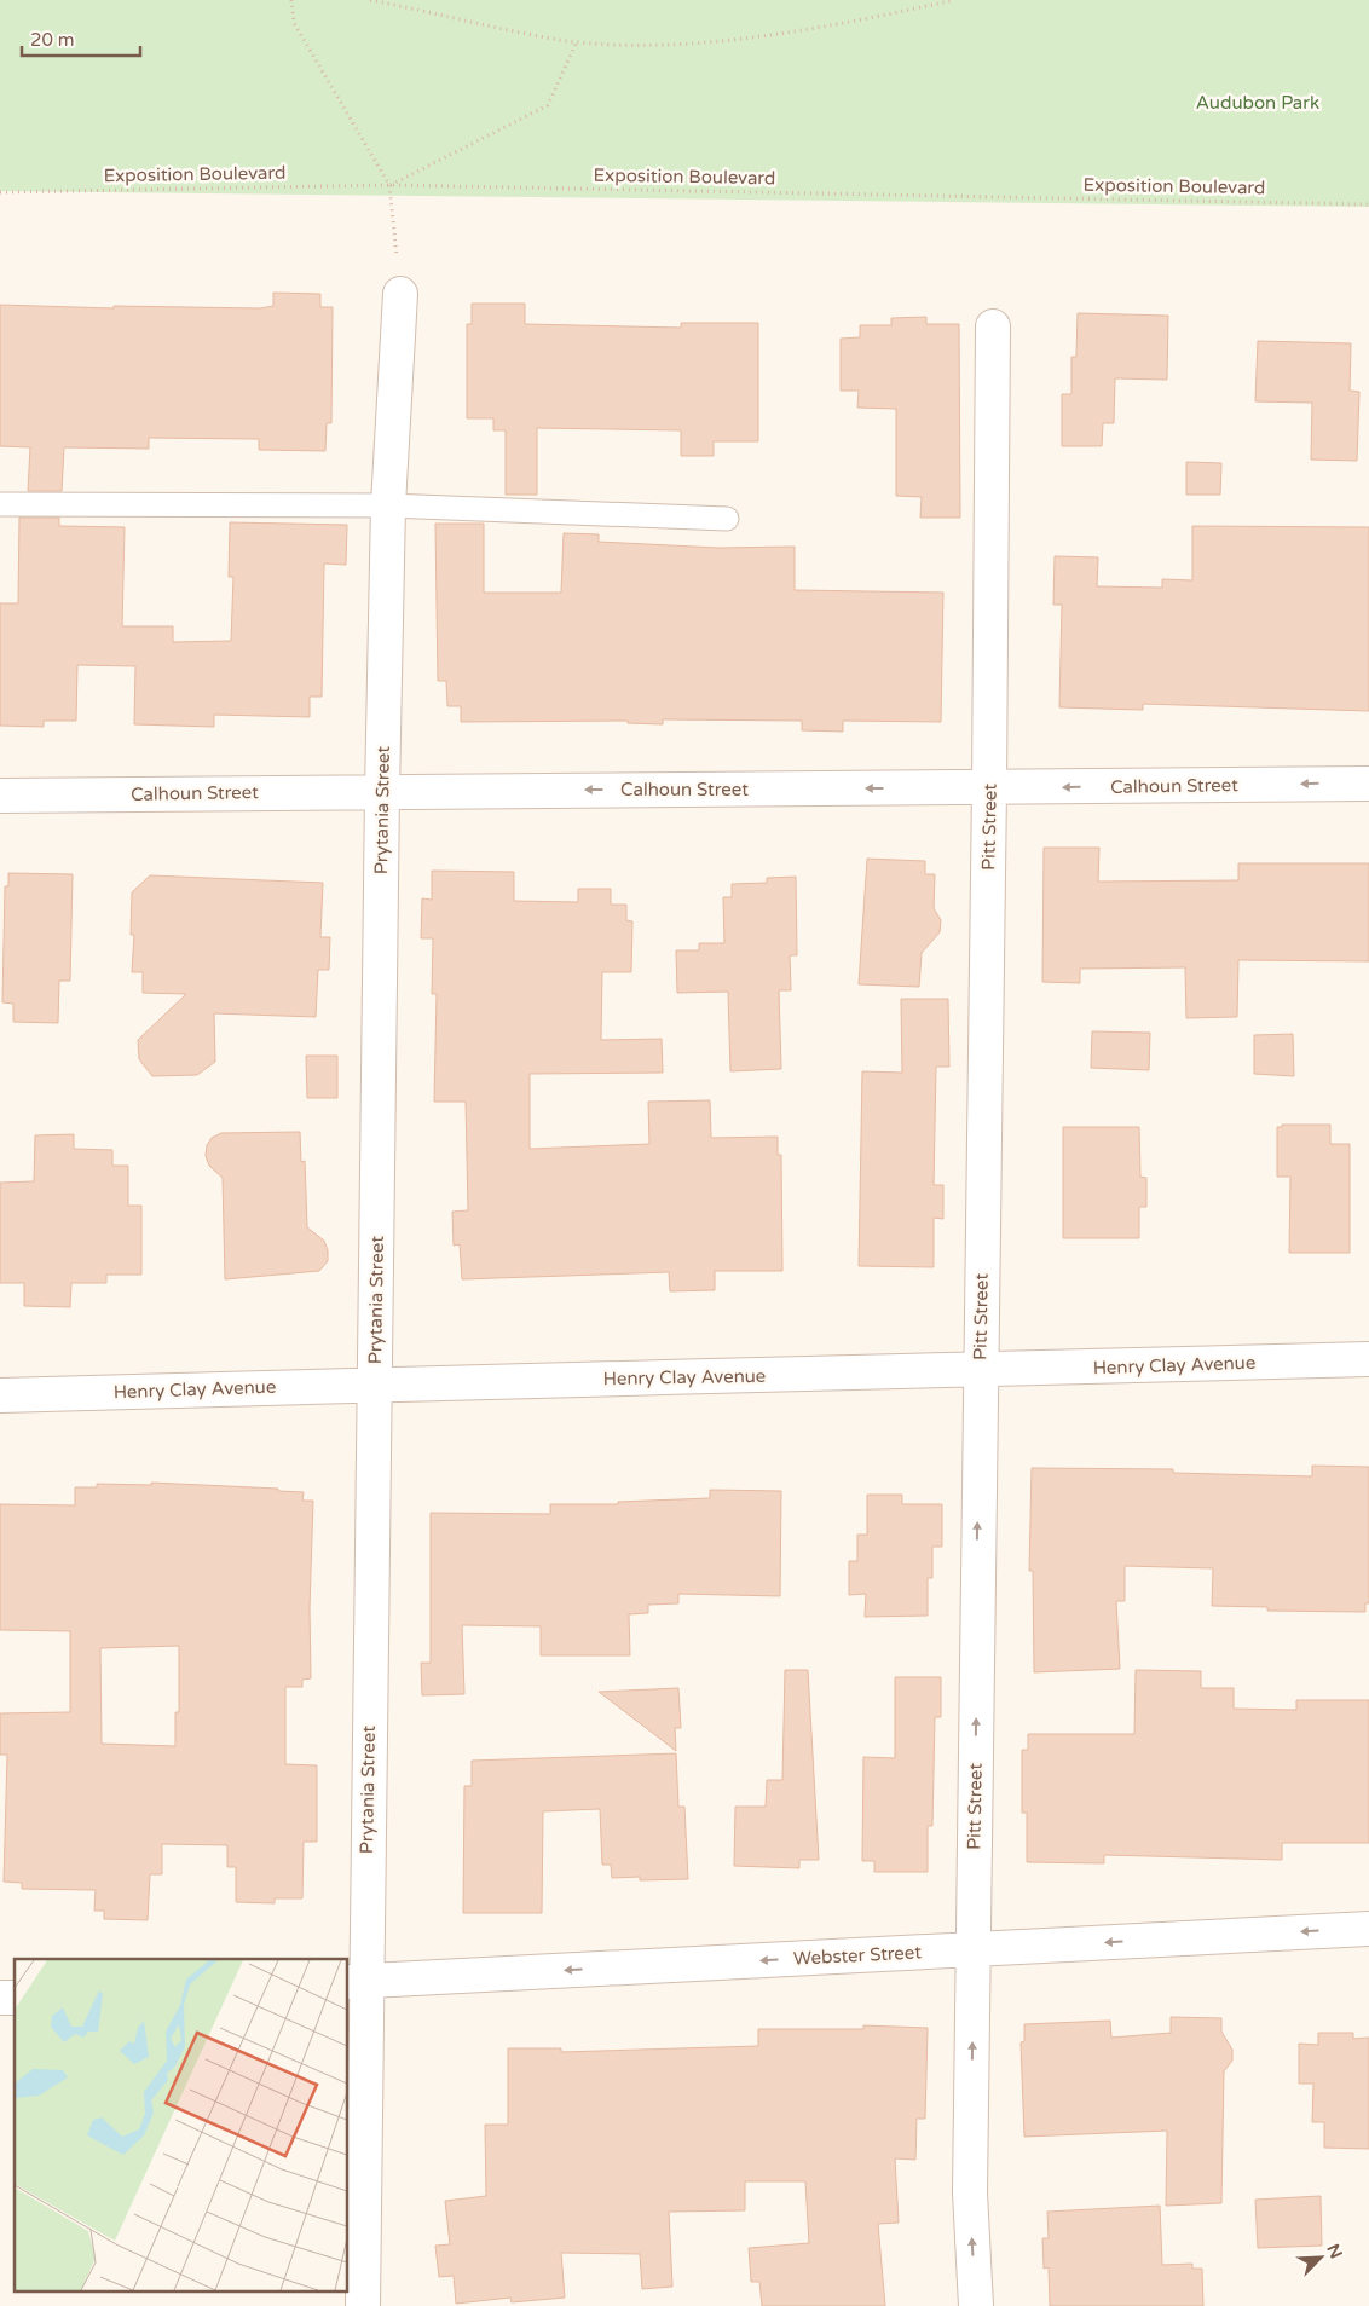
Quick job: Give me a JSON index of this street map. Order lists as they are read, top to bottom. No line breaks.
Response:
{"streets":{"street":["Calhoun Street","Prytania Street","Pitt Street","Henry Clay Avenue","Webster Street"],"path":["Exposition Boulevard"]},"crossings":[["Calhoun Street","Prytania Street"],["Calhoun Street","Pitt Street"],["Prytania Street","Henry Clay Avenue"],["Prytania Street","Webster Street"],["Pitt Street","Henry Clay Avenue"],["Pitt Street","Webster Street"]],"one_way":["Calhoun Street","Pitt Street","Webster Street"],"parks":["Audubon Park"],"scale_bar":"20 m","north":"top right"}
